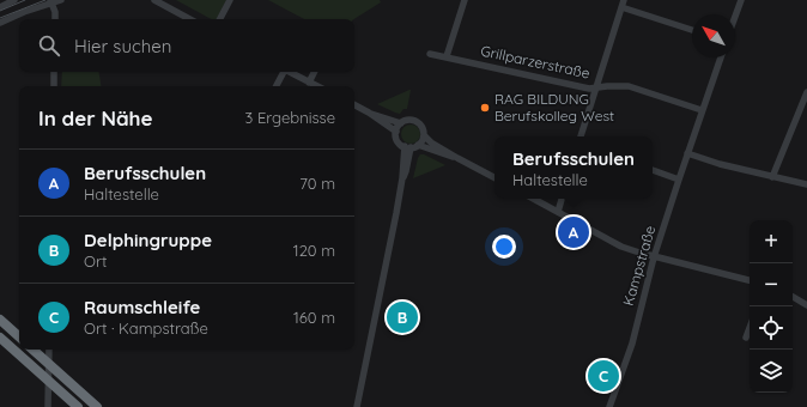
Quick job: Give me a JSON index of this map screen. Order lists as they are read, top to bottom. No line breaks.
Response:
{"streets":{"street":["Grillparzerstraße","Kampstraße"]},"crossings":[["Grillparzerstraße","Kampstraße"]],"places":["RAG BILDUNG Berufskolleg West"],"north":"top left","page":{"search":"Hier suchen","heading":["In der Nähe","3 Ergebnisse"],"popup":["Berufsschulen","Haltestelle"],"list":[{"mark":"A","name":"Berufsschulen","note":"Haltestelle","value":"70 m"},{"mark":"B","name":"Delphingruppe","note":"Ort","value":"120 m"},{"mark":"C","name":"Raumschleife","note":"Ort · Kampstraße","value":"160 m"}],"pins":["A","B","C"],"map_buttons":["+","−"]}}
